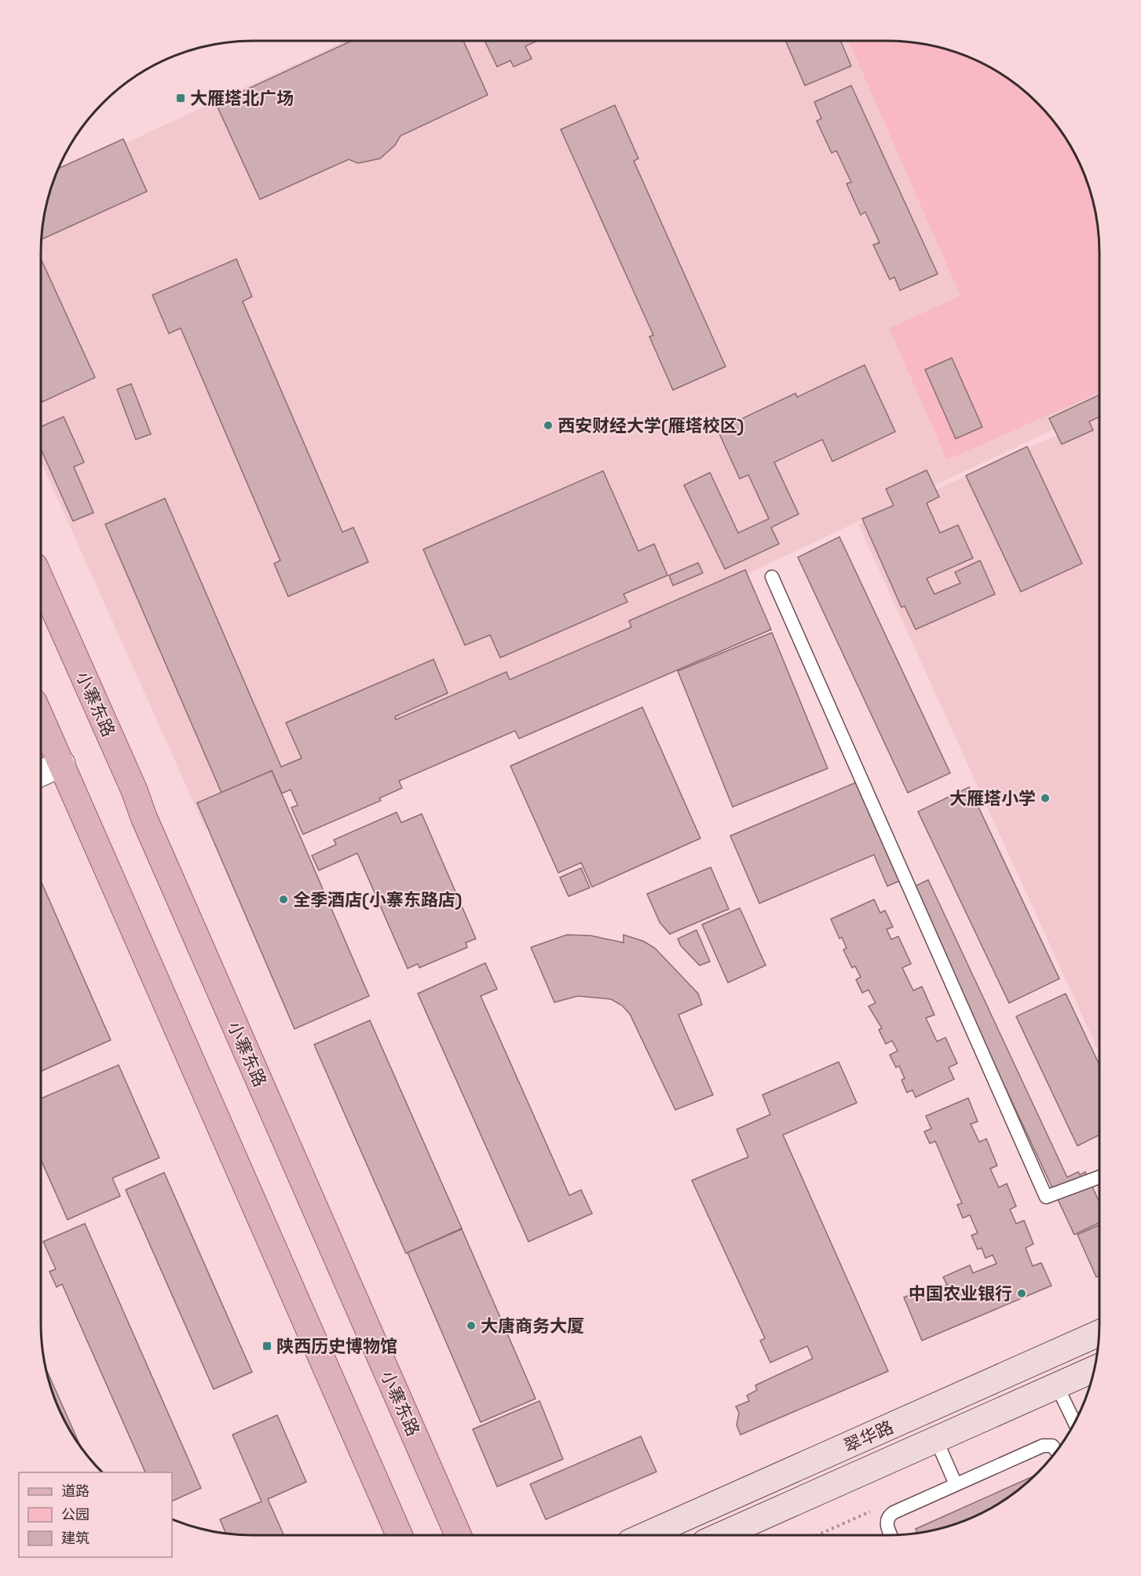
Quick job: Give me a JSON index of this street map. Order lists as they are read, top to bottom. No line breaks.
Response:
{"streets":{"main road":["小寨东路","翠华路"]},"places":{"transit":["大雁塔北广场","陕西历史博物馆"],"other":["西安财经大学(雁塔校区)","大雁塔小学","全季酒店(小寨东路店)","中国农业银行","大唐商务大厦"]},"legend":["道路","公园","建筑"]}
